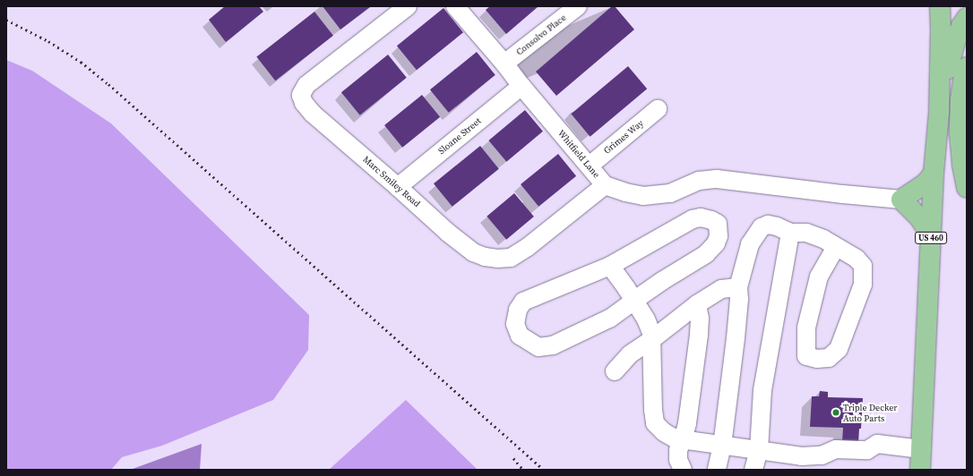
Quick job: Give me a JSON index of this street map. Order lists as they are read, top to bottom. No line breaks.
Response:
{"streets":{"main road":["US 460"],"street":["Consolvo Place","Sloane Street","Grimes Way","Whitfield Lane","Marc Smiley Road"]},"crossings":[["Consolvo Place","Whitfield Lane"],["Sloane Street","Whitfield Lane"],["Sloane Street","Marc Smiley Road"],["Grimes Way","Whitfield Lane"],["Whitfield Lane","Marc Smiley Road"]],"places":["Triple Decker Auto Parts"]}
